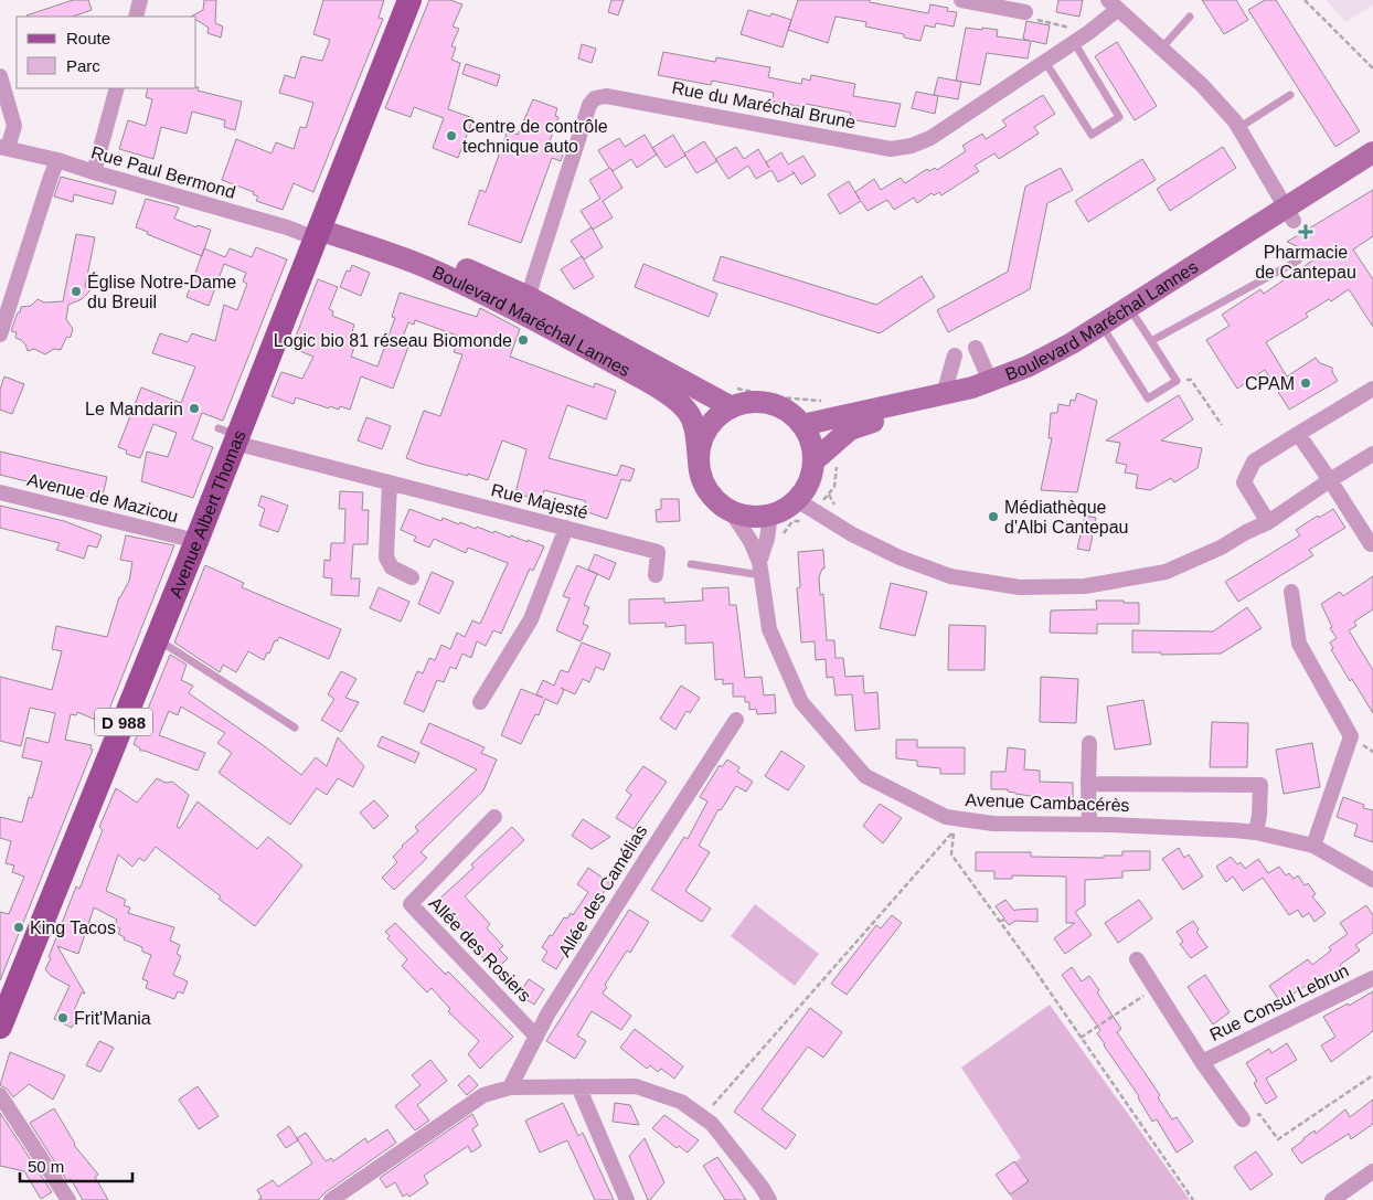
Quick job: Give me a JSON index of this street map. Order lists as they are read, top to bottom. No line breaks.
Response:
{"streets":{"main road":["Boulevard Maréchal Lannes","Avenue Albert Thomas","D 988"],"street":["Rue du Maréchal Brune","Rue Paul Bermond","Avenue de Mazicou","Rue Majesté","Avenue Cambacérès","Allée des Camélias","Allée des Rosiers","Rue Consul Lebrun"]},"crossings":[["Rue du Maréchal Brune","Boulevard Maréchal Lannes"],["Rue Paul Bermond","Boulevard Maréchal Lannes"],["Rue Paul Bermond","Avenue Albert Thomas"],["Boulevard Maréchal Lannes","Avenue Albert Thomas"],["Boulevard Maréchal Lannes","Avenue Cambacérès"],["Avenue de Mazicou","Avenue Albert Thomas"],["Rue Majesté","Avenue Albert Thomas"],["Allée des Camélias","Allée des Rosiers"]],"places":{"other":["Centre de contrôle technique auto","Église Notre-Dame du Breuil","Logic bio 81 réseau Biomonde","CPAM","Le Mandarin","Médiathèque d'Albi Cantepau","King Tacos","Frit'Mania"],"health":["Pharmacie de Cantepau"]},"legend":["Route","Parc"],"scale_bar":"50 m"}
